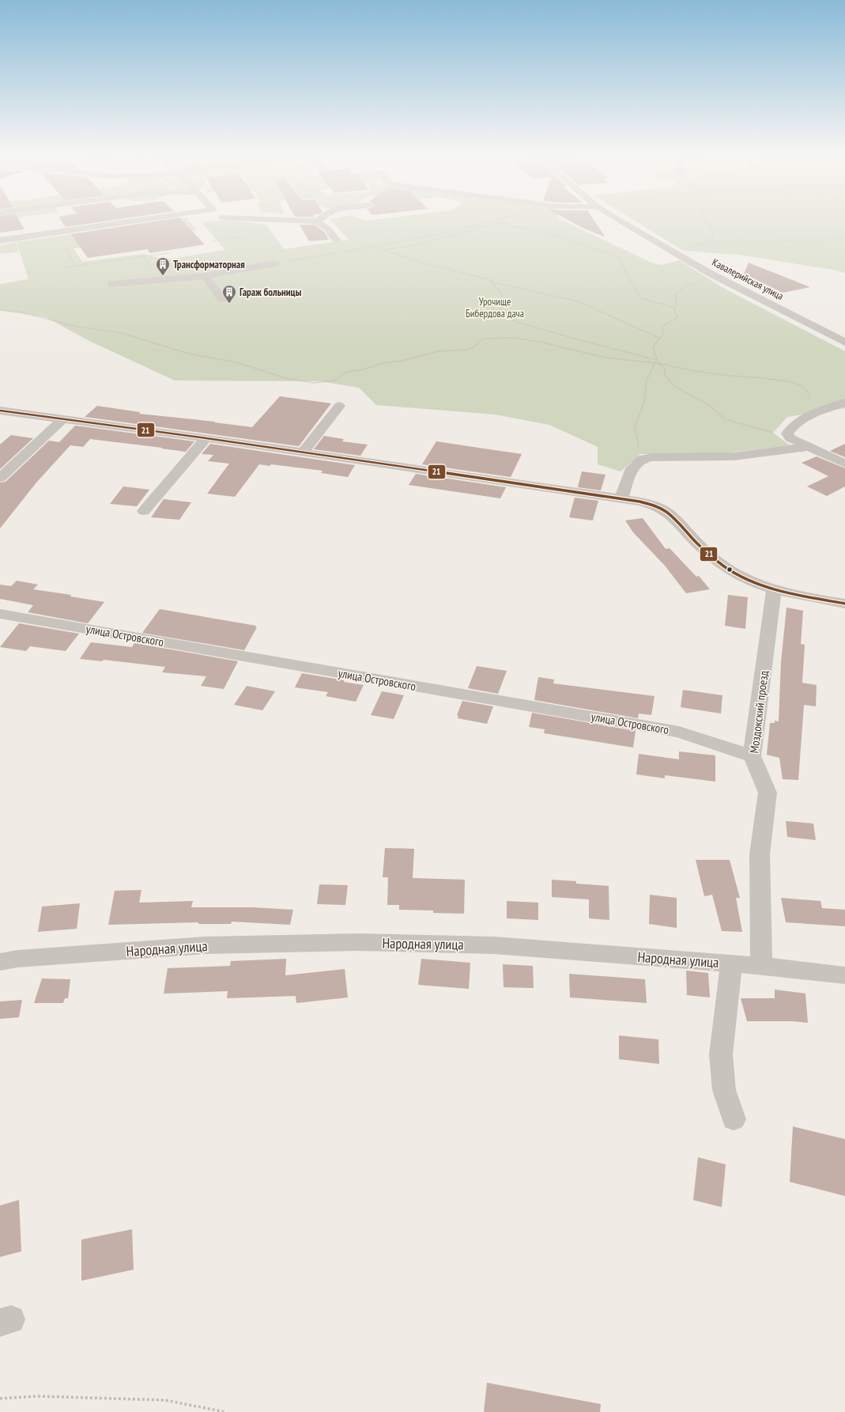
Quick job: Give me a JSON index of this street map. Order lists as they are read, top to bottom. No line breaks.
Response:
{"streets":{"street":["Кавалерийская улица","улица Островского","Моздокский проезд","Народная улица"]},"crossings":[["улица Островского","Моздокский проезд"],["Моздокский проезд","Народная улица"]],"parks":["Урочище Бибердова дача"],"places":{"building":["Трансформаторная","Гараж больницы"]},"lines":["transit line 21"]}
